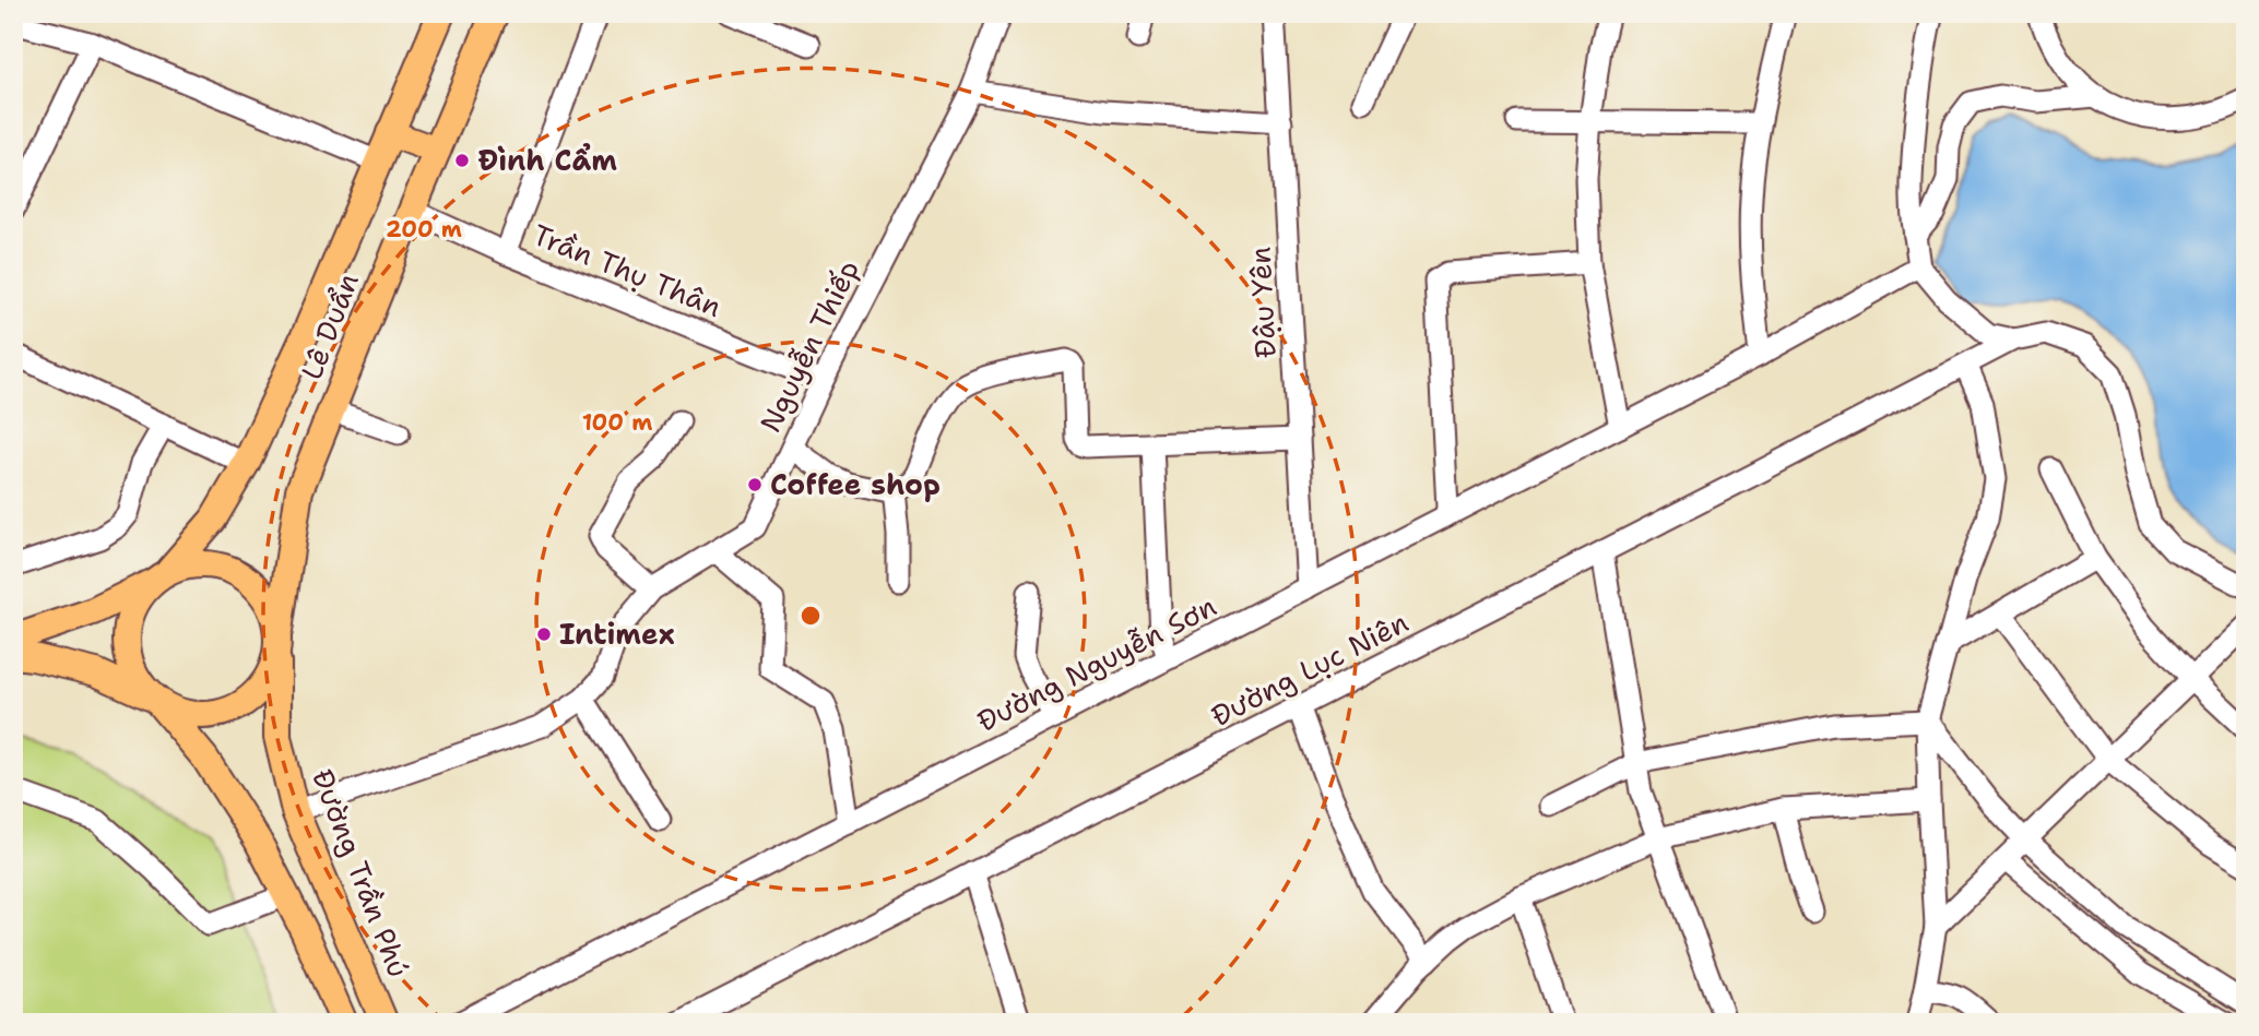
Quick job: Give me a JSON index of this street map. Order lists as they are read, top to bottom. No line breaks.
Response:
{"streets":{"main road":["Lê Duẩn","Đường Trần Phú"],"street":["Trần Thụ Thân","Đậu Yên","Nguyễn Thiếp","Đường Nguyễn Sơn","Đường Lục Niên"]},"crossings":[["Trần Thụ Thân","Lê Duẩn"],["Trần Thụ Thân","Nguyễn Thiếp"],["Đậu Yên","Đường Nguyễn Sơn"],["Lê Duẩn","Đường Trần Phú"],["Nguyễn Thiếp","Đường Trần Phú"]],"places":["Đình Cẩm","Coffee shop","Intimex"],"rings":["200 m","100 m"]}
